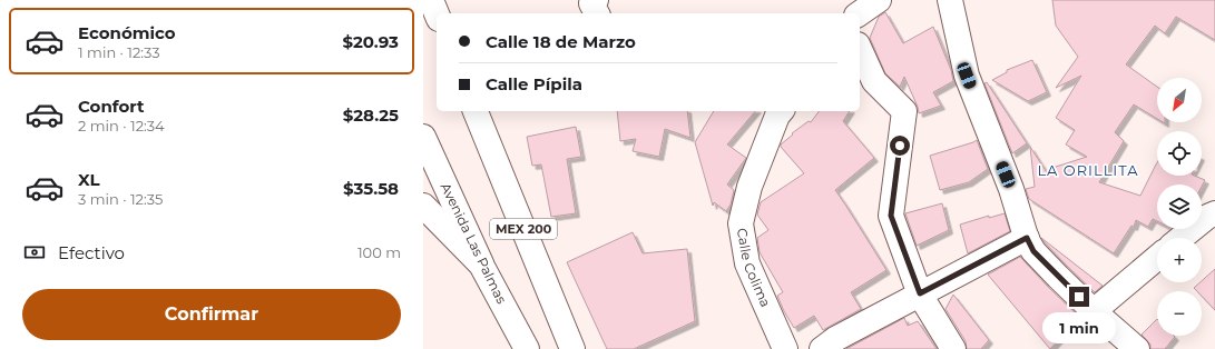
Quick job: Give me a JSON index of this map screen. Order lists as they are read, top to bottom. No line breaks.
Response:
{"streets":{"main road":["MEX 200","Avenida Las Palmas","Calle Colima"]},"districts":["LA ORILLITA"],"north":"bottom left","page":{"list":[{"name":"Económico","note":"1 min · 12:33","value":"$20.93"},{"name":"Confort","note":"2 min · 12:34","value":"$28.25"},{"name":"XL","note":"3 min · 12:35","value":"$35.58"}],"banner":["Calle 18 de Marzo","Calle Pípila"],"map_buttons":["+","−"],"pay":["Efectivo","100 m"],"buttons":"Confirmar","bubble":"1 min"}}
